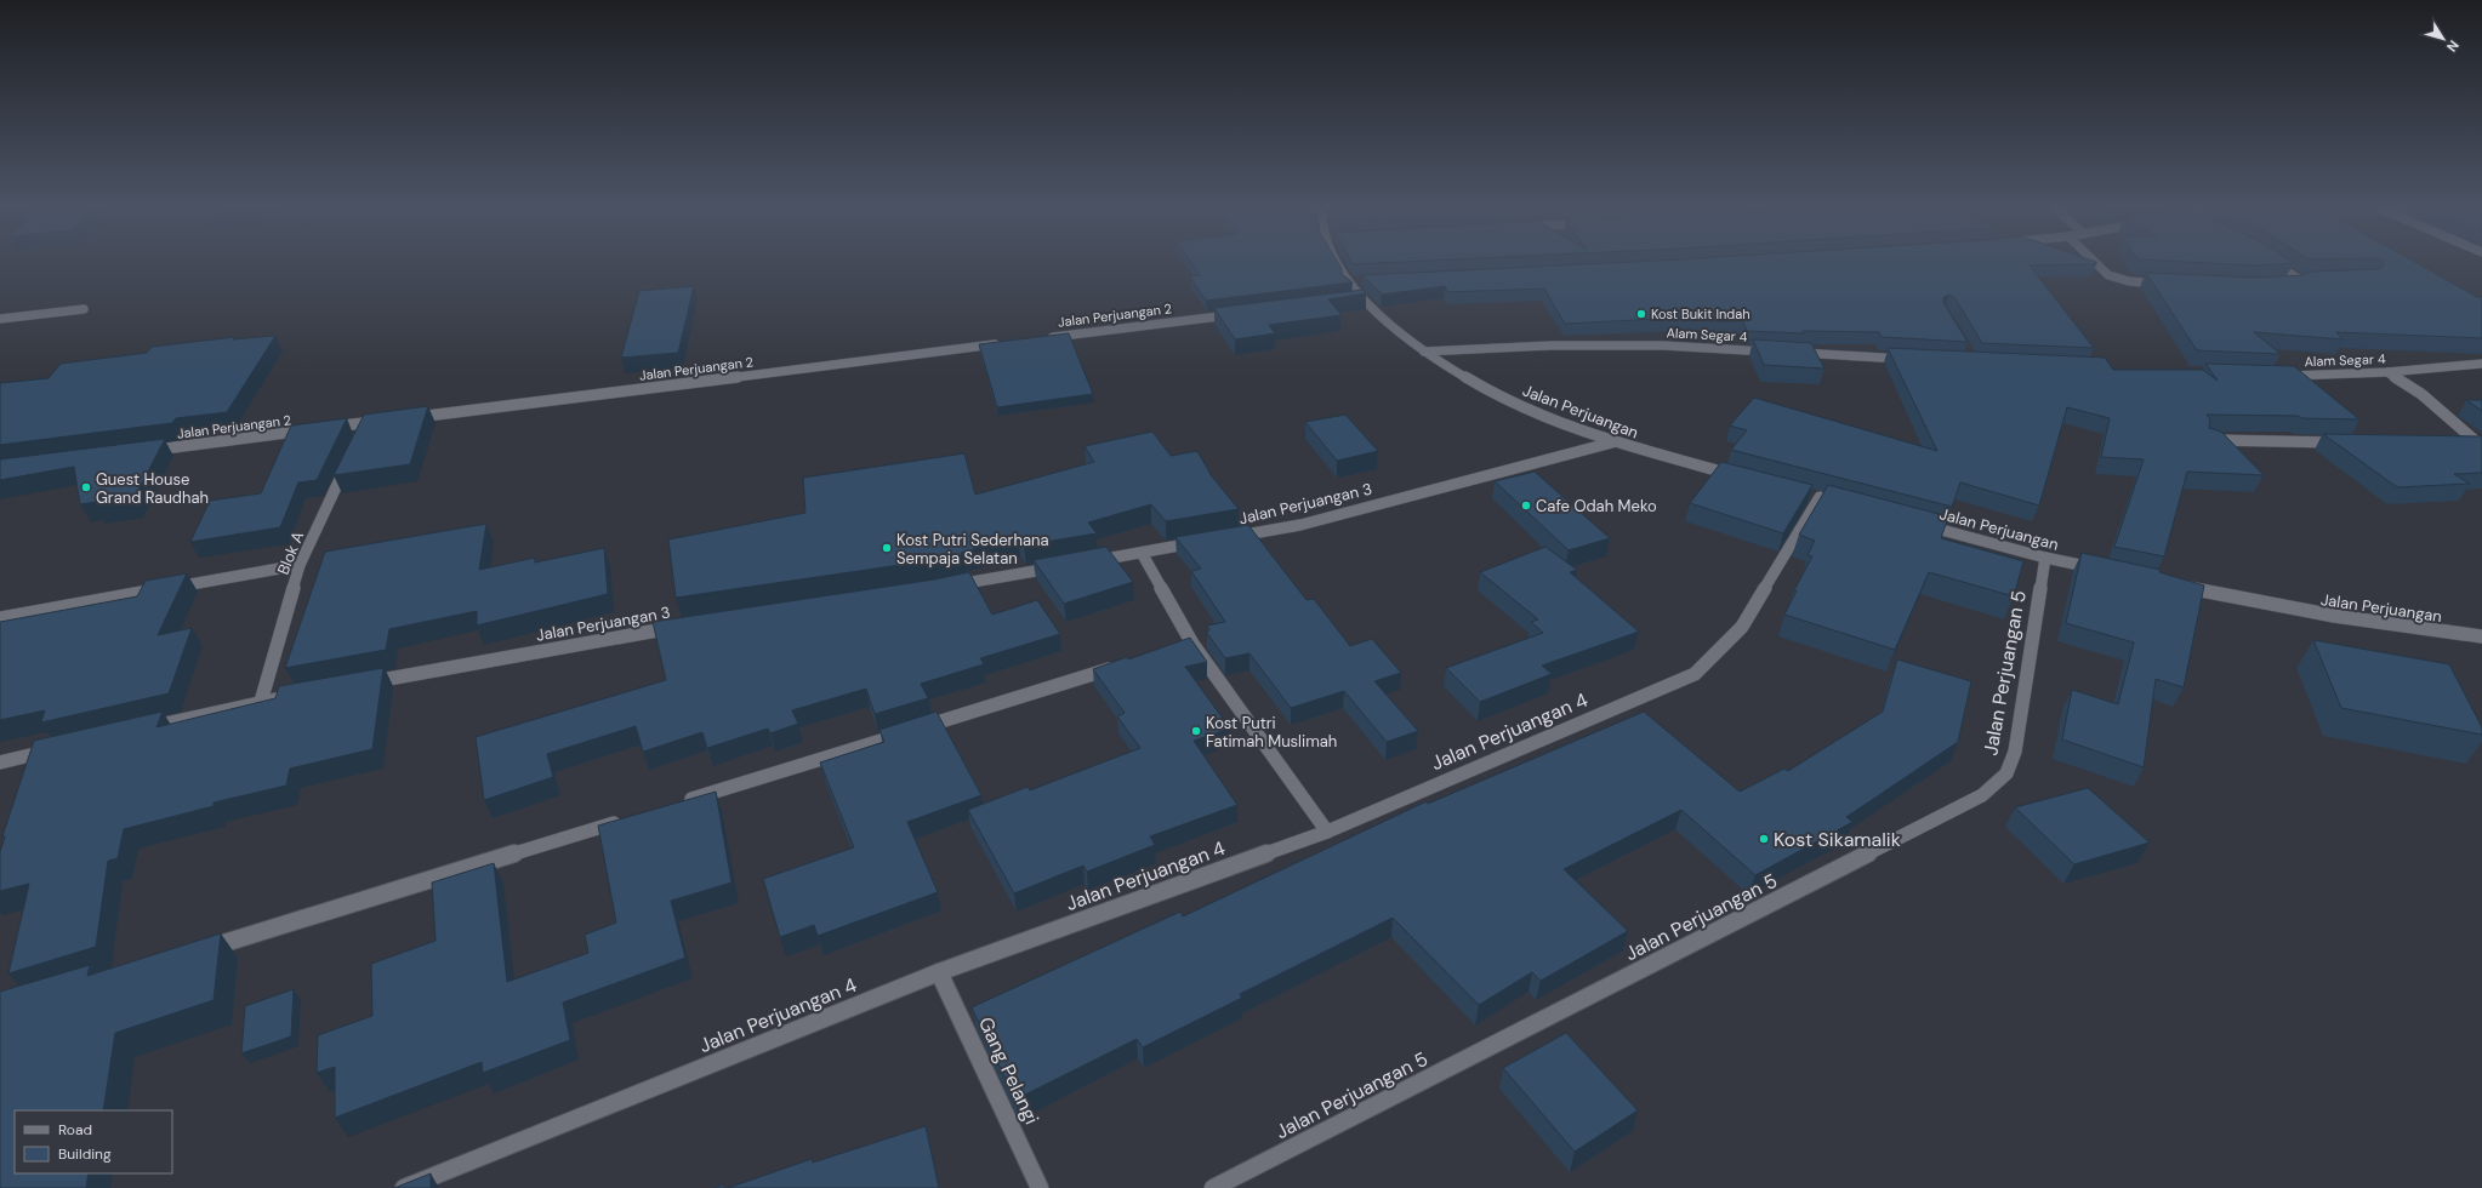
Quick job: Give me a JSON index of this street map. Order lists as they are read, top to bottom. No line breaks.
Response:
{"streets":{"street":["Jalan Perjuangan 2","Alam Segar 4","Jalan Perjuangan","Jalan Perjuangan 3","Blok A","Jalan Perjuangan 5","Jalan Perjuangan 4","Gang Pelangi"]},"crossings":[["Alam Segar 4","Jalan Perjuangan"],["Jalan Perjuangan","Jalan Perjuangan 3"],["Jalan Perjuangan","Jalan Perjuangan 5"],["Jalan Perjuangan 4","Gang Pelangi"]],"places":["Kost Bukit Indah","Guest House Grand Raudhah","Cafe Odah Meko","Kost Putri Sederhana Sempaja Selatan","Kost Putri Fatimah Muslimah","Kost Sikamalik"],"legend":["Road","Building"],"north":"bottom right"}
